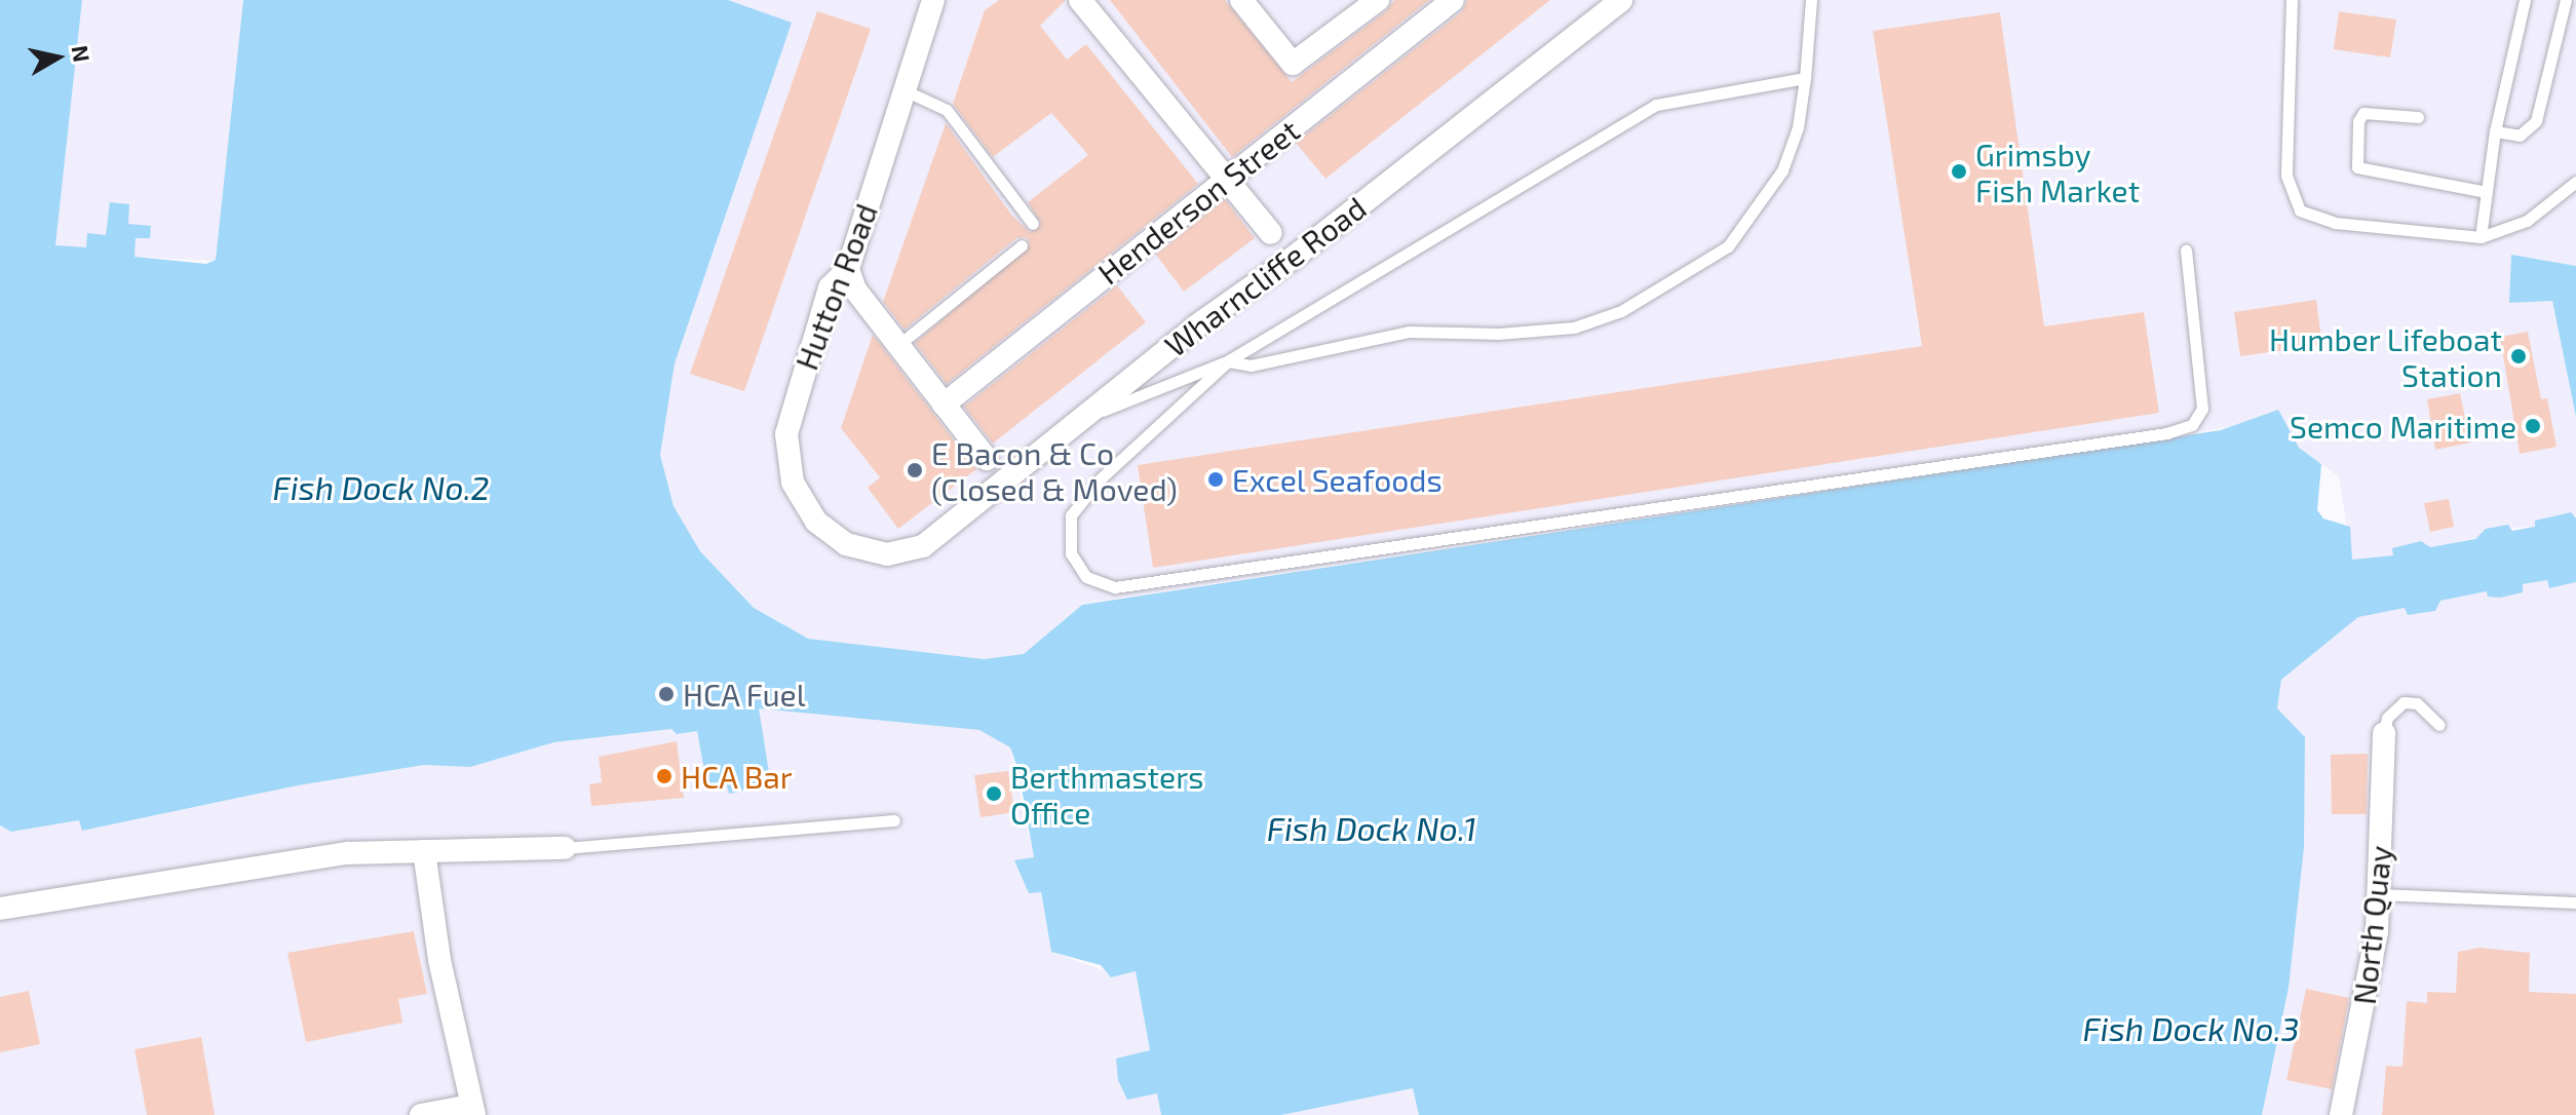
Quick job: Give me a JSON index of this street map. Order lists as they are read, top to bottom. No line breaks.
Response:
{"streets":{"street":["Henderson Street","Wharncliffe Road","Hutton Road","North Quay"]},"crossings":[["Wharncliffe Road","Hutton Road"]],"water":["Fish Dock No.2","Fish Dock No.1","Fish Dock No.3"],"places":["Grimsby Fish Market","Humber Lifeboat Station","Semco Maritime","E Bacon & Co (Closed & Moved)","Excel Seafoods","HCA Fuel","HCA Bar","Berthmasters Office"],"north":"right"}
